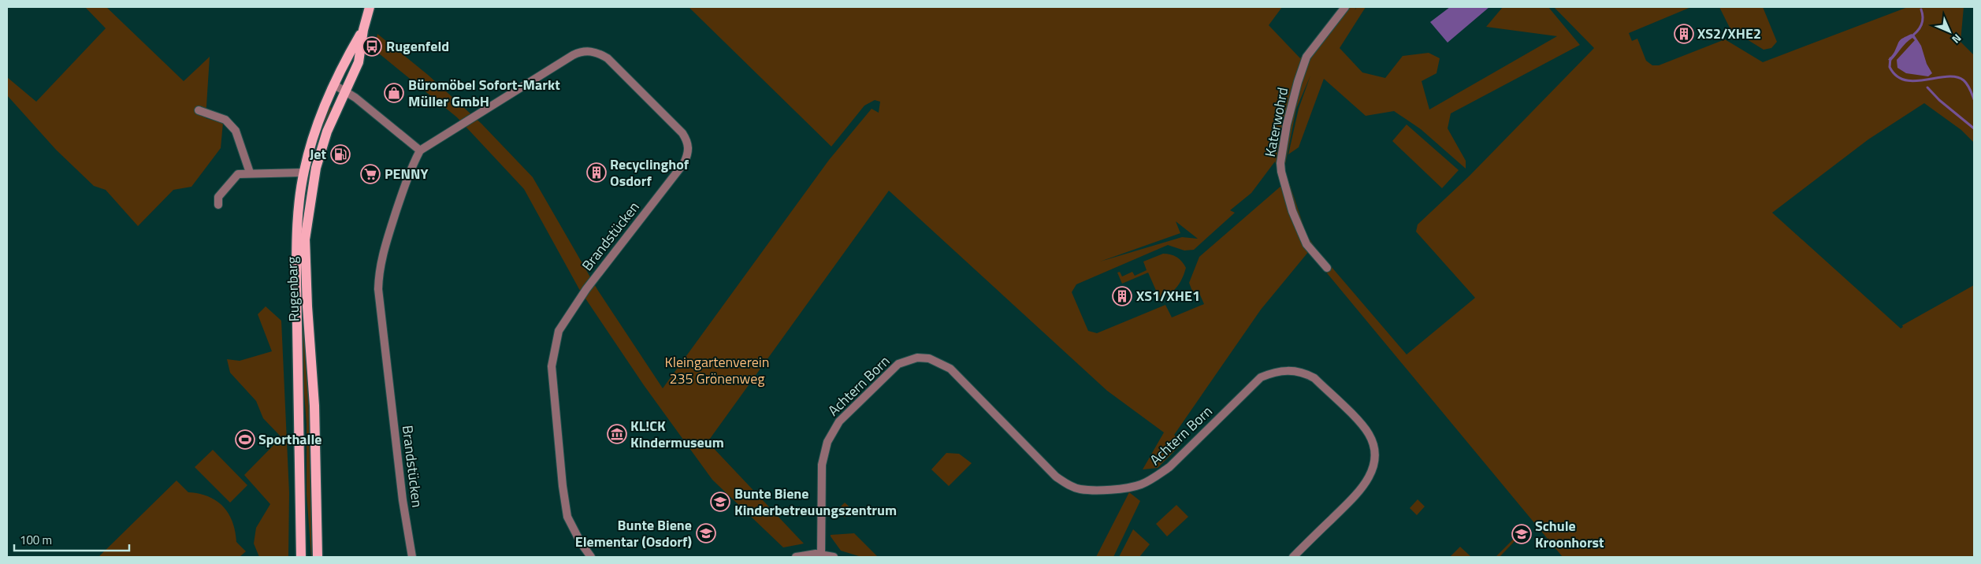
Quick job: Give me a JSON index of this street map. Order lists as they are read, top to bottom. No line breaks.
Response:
{"streets":{"main road":["Rugenbarg"],"street":["Katerwohrd","Brandstücken","Achtern Born"]},"parks":["Kleingartenverein 235 Grönenweg"],"places":{"building":["XS2/XHE2","Recyclinghof Osdorf","XS1/XHE1"],"bus stop":["Rugenfeld"],"shop":["Büromöbel Sofort-Markt Müller GmbH"],"fuel station":["Jet"],"supermarket":["PENNY"],"museum":["KL!CK Kindermuseum"],"sports":["Sporthalle"],"school or university":["Bunte Biene Kinderbetreuungszentrum","Bunte Biene Elementar (Osdorf)","Schule Kroonhorst"]},"scale_bar":"100 m","north":"bottom right"}
